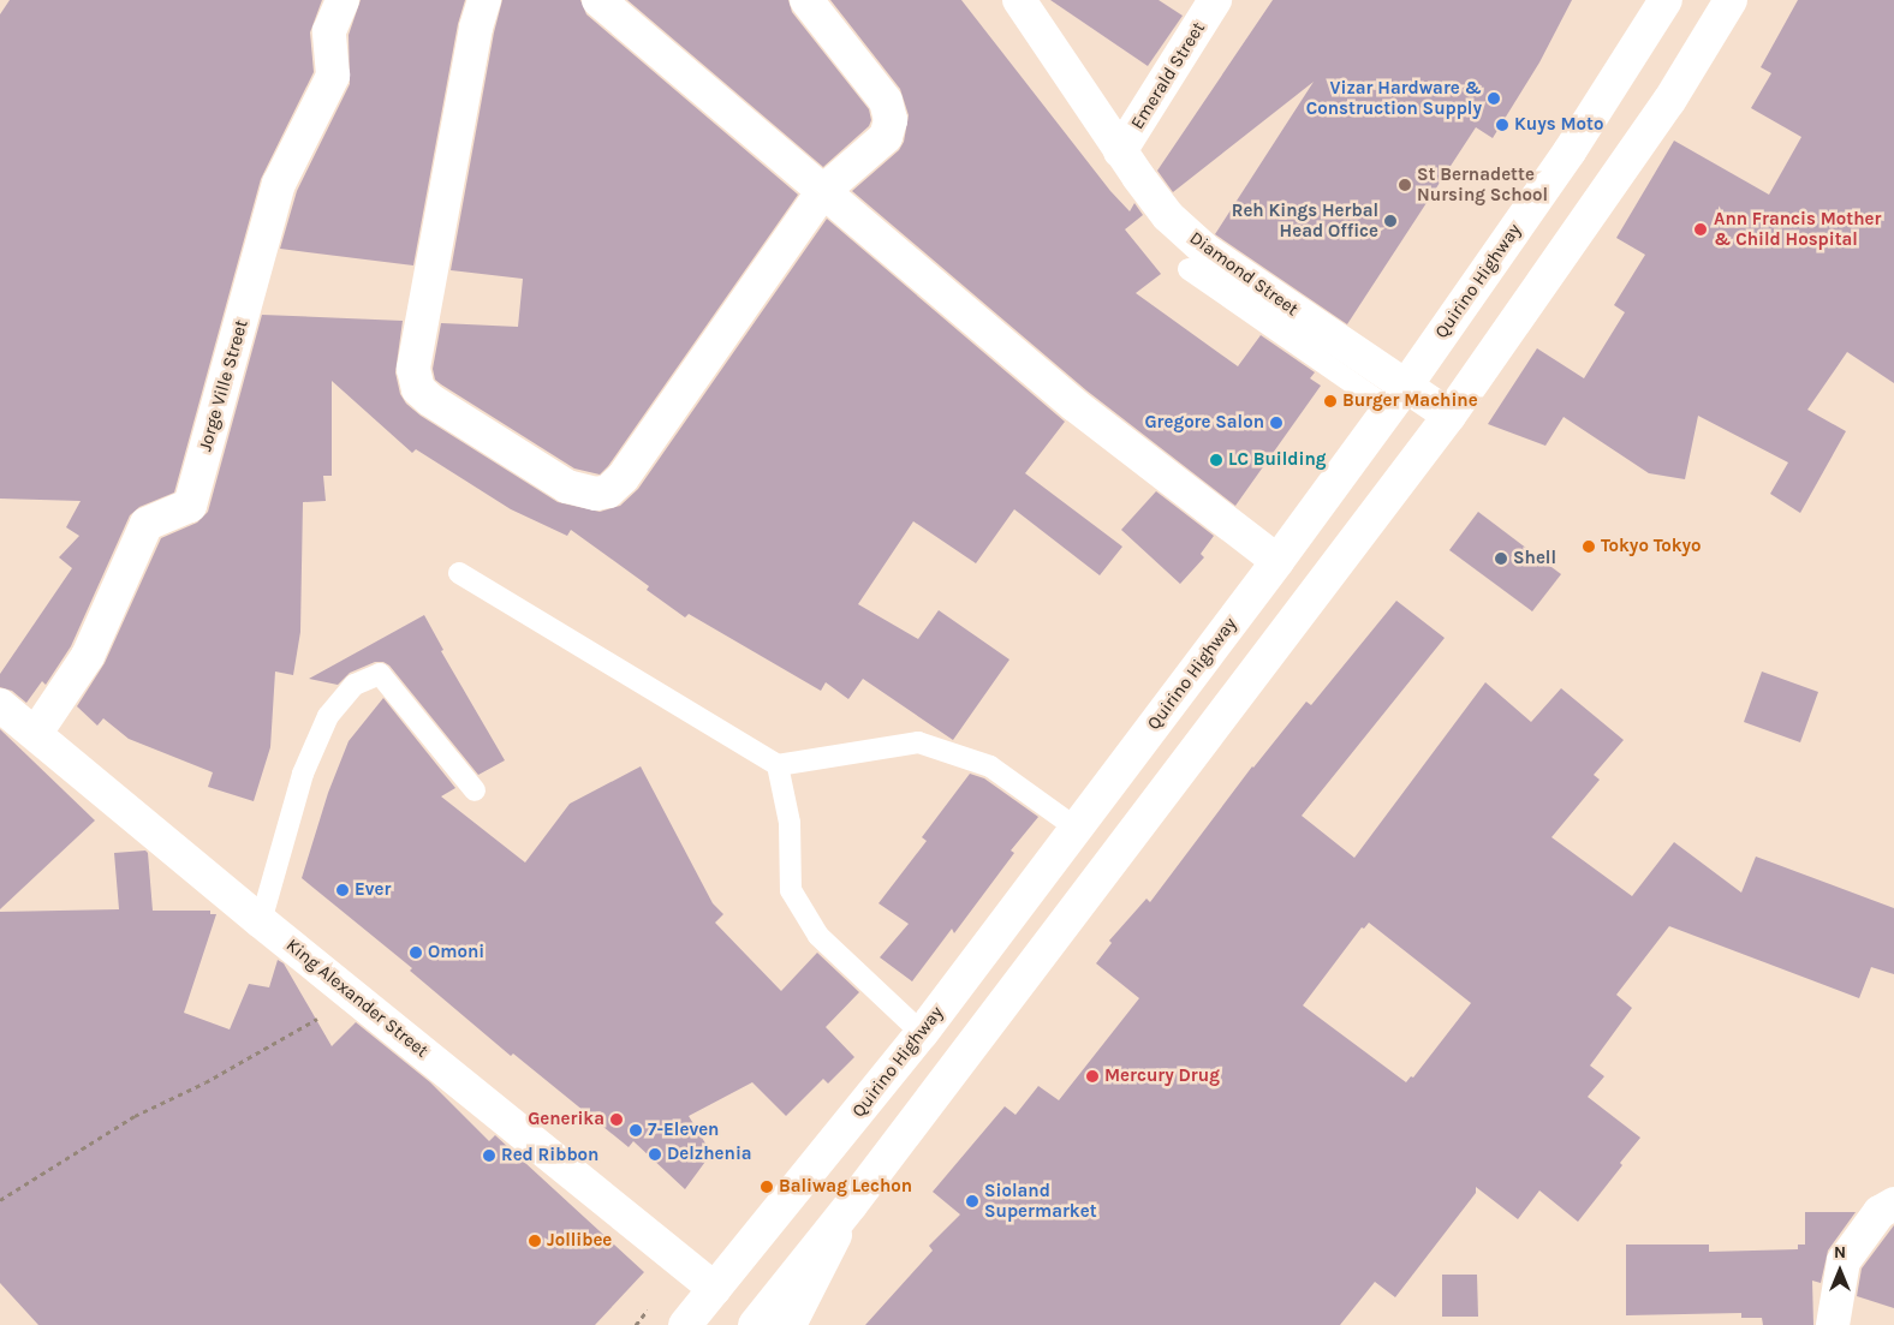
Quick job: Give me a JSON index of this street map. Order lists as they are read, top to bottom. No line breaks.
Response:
{"streets":{"street":["Emerald Street","Diamond Street","Quirino Highway","Jorge Ville Street","King Alexander Street"]},"crossings":[["Emerald Street","Diamond Street"],["Diamond Street","Quirino Highway"],["Quirino Highway","King Alexander Street"],["Jorge Ville Street","King Alexander Street"]],"places":["Vizar Hardware & Construction Supply","Kuys Moto","St Bernadette Nursing School","Reh Kings Herbal Head Office","Ann Francis Mother & Child Hospital","Burger Machine","Gregore Salon","LC Building","Tokyo Tokyo","Shell","Ever","Omoni","Mercury Drug","Generika","7-Eleven","Delzhenia","Red Ribbon","Baliwag Lechon","Sioland Supermarket","Jollibee"],"north":"top"}
